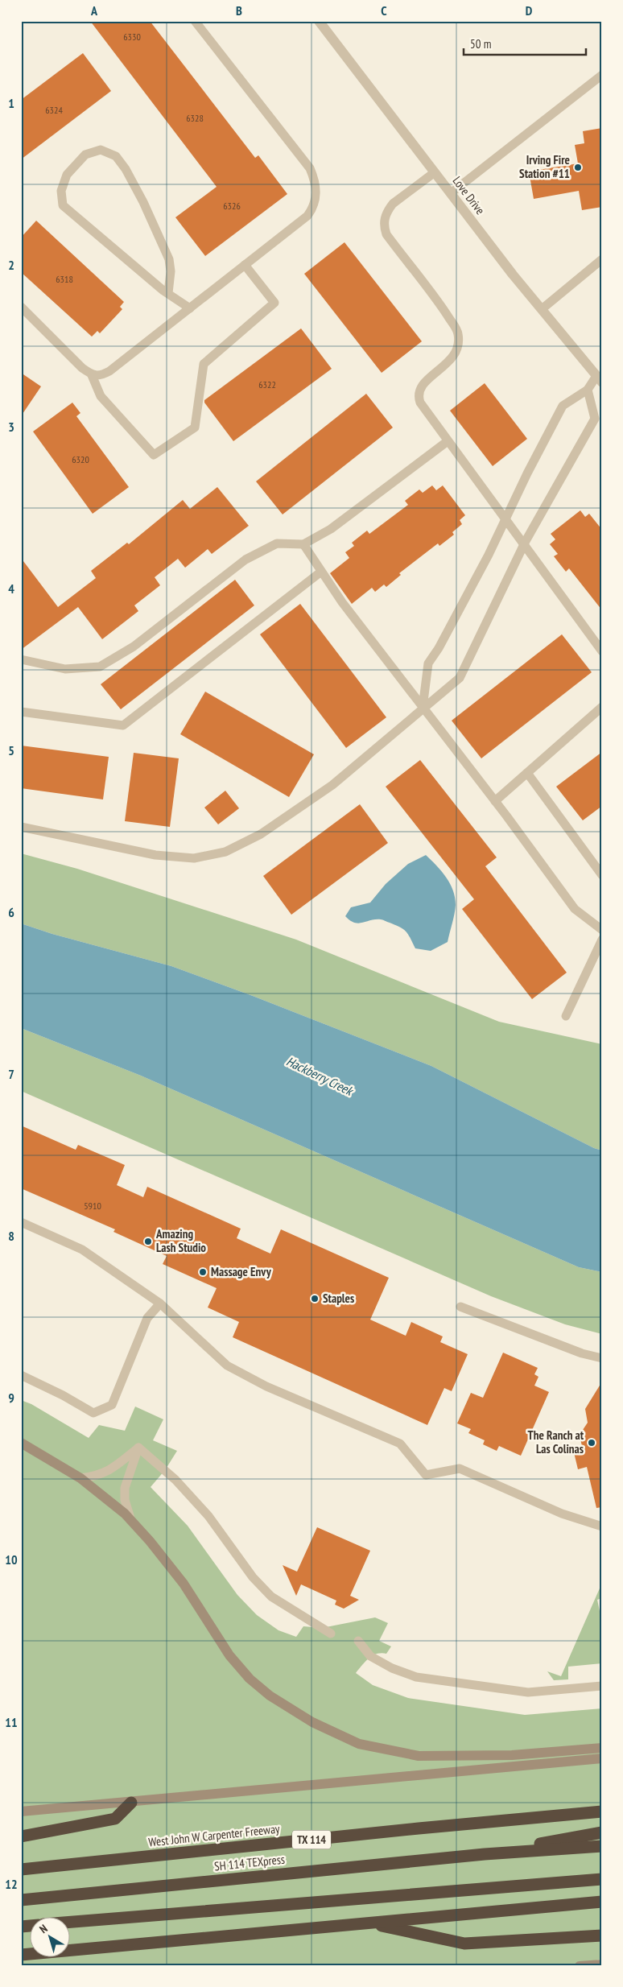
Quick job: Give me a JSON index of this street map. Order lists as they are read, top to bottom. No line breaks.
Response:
{"streets":{"highway":["West John W Carpenter Freeway","TX 114","SH 114 TEXpress"],"street":["Love Drive"]},"water":["Hackberry Creek"],"places":["Irving Fire Station #11","Amazing Lash Studio","Massage Envy","Staples","The Ranch at Las Colinas"],"house_numbers":["6330","6324","6328","6326","6318","6322","6320","5910"],"scale_bar":"50 m","north":"top left","grid":{"columns":["A","B","C","D"],"rows":["1","2","3","4","5","6","7","8","9","10","11","12"]}}
